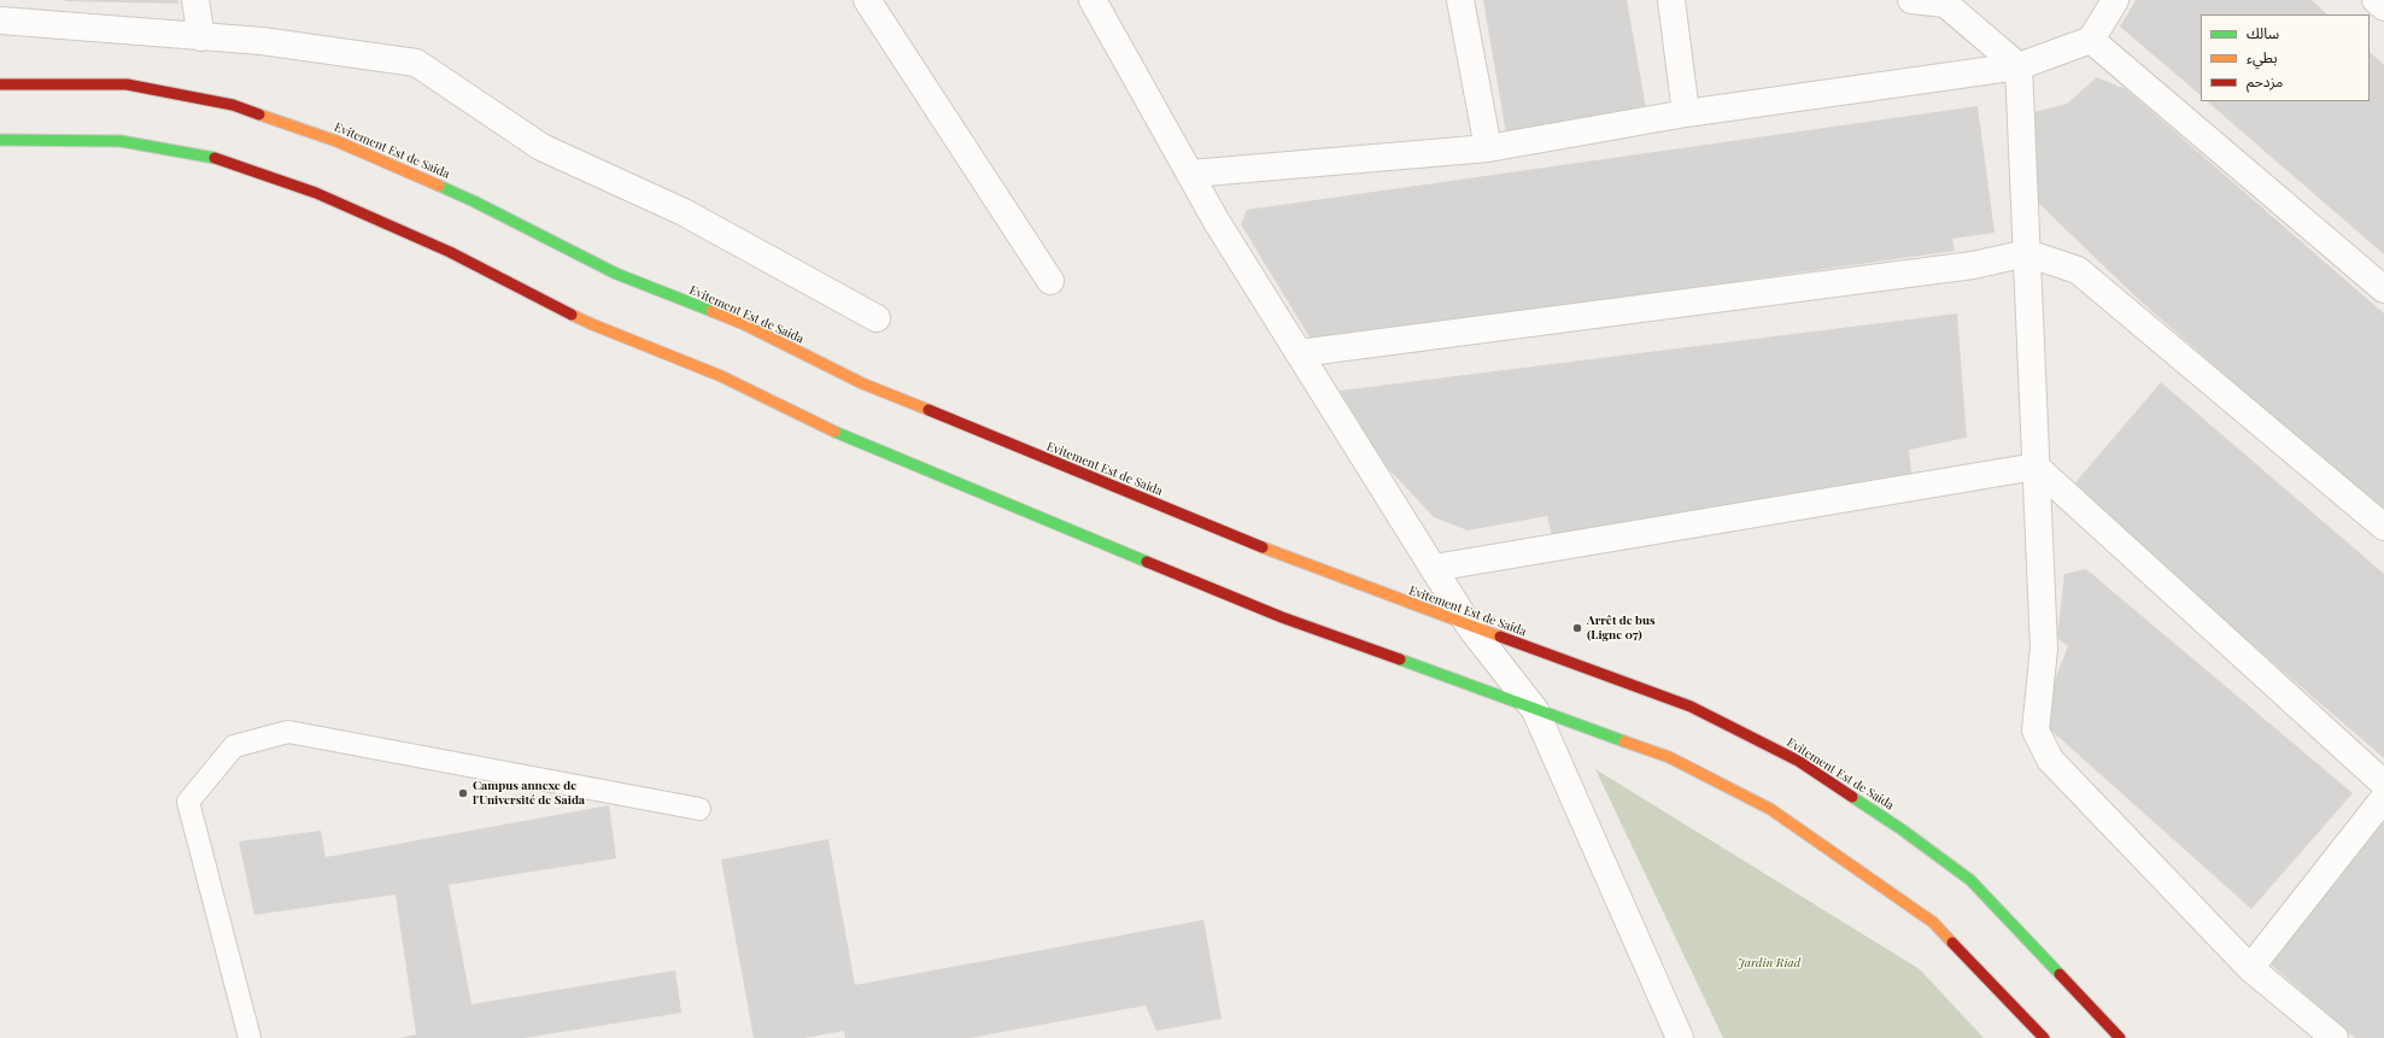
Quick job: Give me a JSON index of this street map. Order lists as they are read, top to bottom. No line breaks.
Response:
{"streets":{"main road":["Evitement Est de Saida"]},"parks":["Jardin Riad"],"places":["Arrêt de bus (Ligne 07)","Campus annexe de l'Université de Saida"],"legend":["سالك","بطيء","مزدحم"]}
